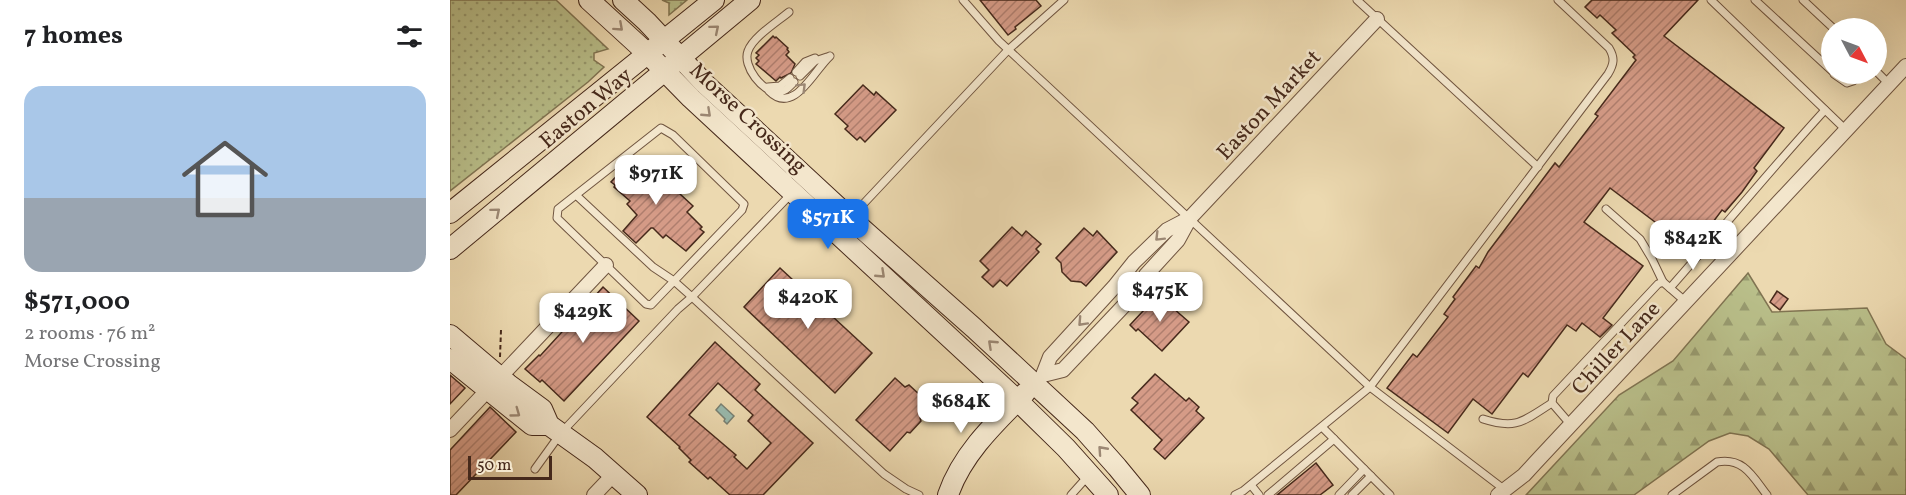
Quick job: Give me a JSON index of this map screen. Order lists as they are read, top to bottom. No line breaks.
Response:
{"streets":{"main road":["Easton Way","Morse Crossing"],"street":["Easton Market","Chiller Lane"]},"crossings":[["Easton Market","Morse Crossing"],["Easton Way","Morse Crossing"]],"scale_bar":"50 m","north":"bottom right","page":{"heading":"7 homes","list":[{"name":"$571,000","note":"2 rooms · 76 m² · Morse Crossing"}],"price":["$971K","$571K","$842K","$475K","$420K","$429K","$684K"],"scale":"50 m"}}
